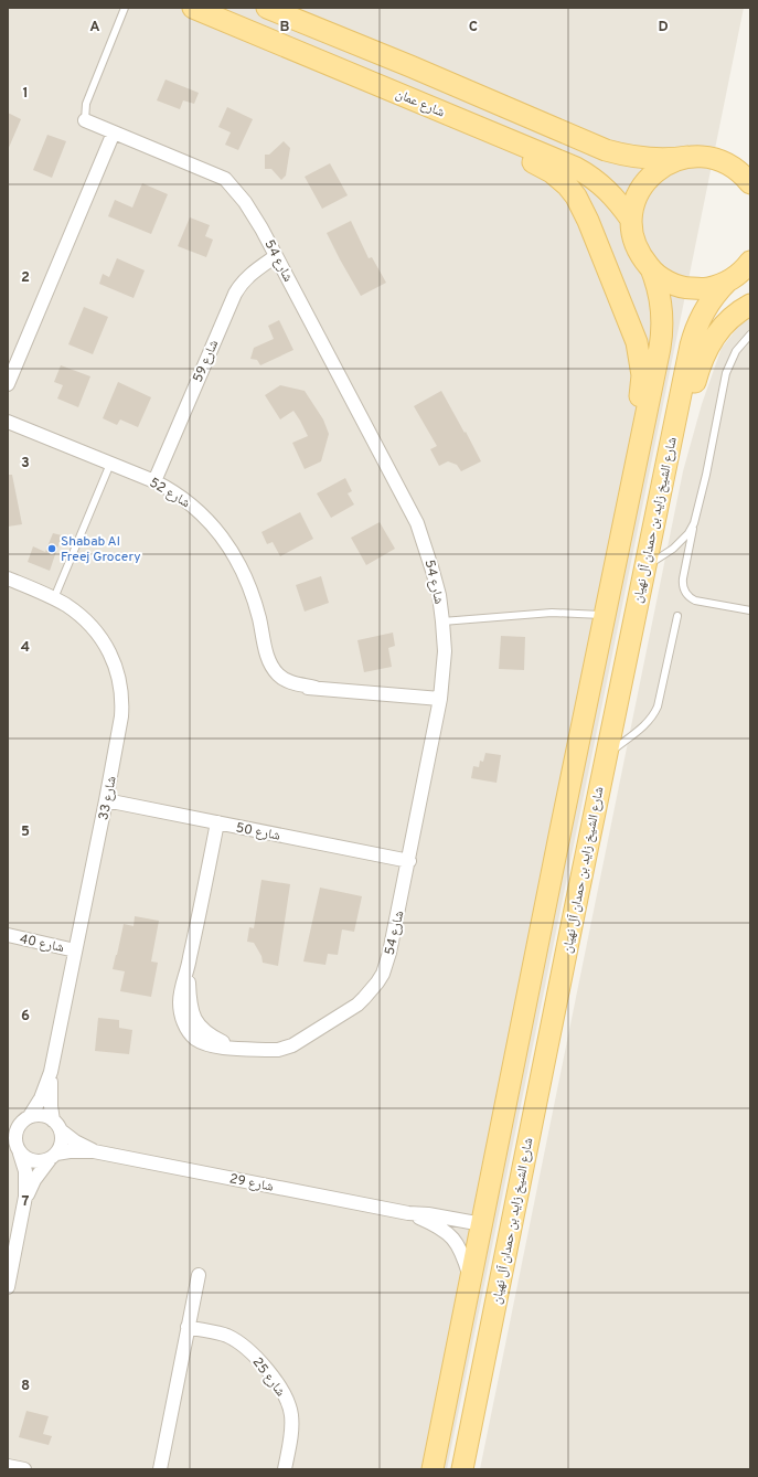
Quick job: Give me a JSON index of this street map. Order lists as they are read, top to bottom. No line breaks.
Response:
{"streets":{"main road":["شارع عمان","شارع الشيخ زايد بن حمدان آل نهيان"],"street":["شارع 54","شارع 59","شارع 52","شارع 33","شارع 50","شارع 40","شارع 29","شارع 25"]},"crossings":[["شارع 54","شارع 59"],["شارع 54","شارع 52"],["شارع 54","شارع 50"],["شارع 59","شارع 52"],["شارع 33","شارع 50"],["شارع 33","شارع 40"],["شارع 33","شارع 29"]],"places":["Shabab Al Freej Grocery"],"grid":{"columns":["A","B","C","D"],"rows":["1","2","3","4","5","6","7","8"]}}
